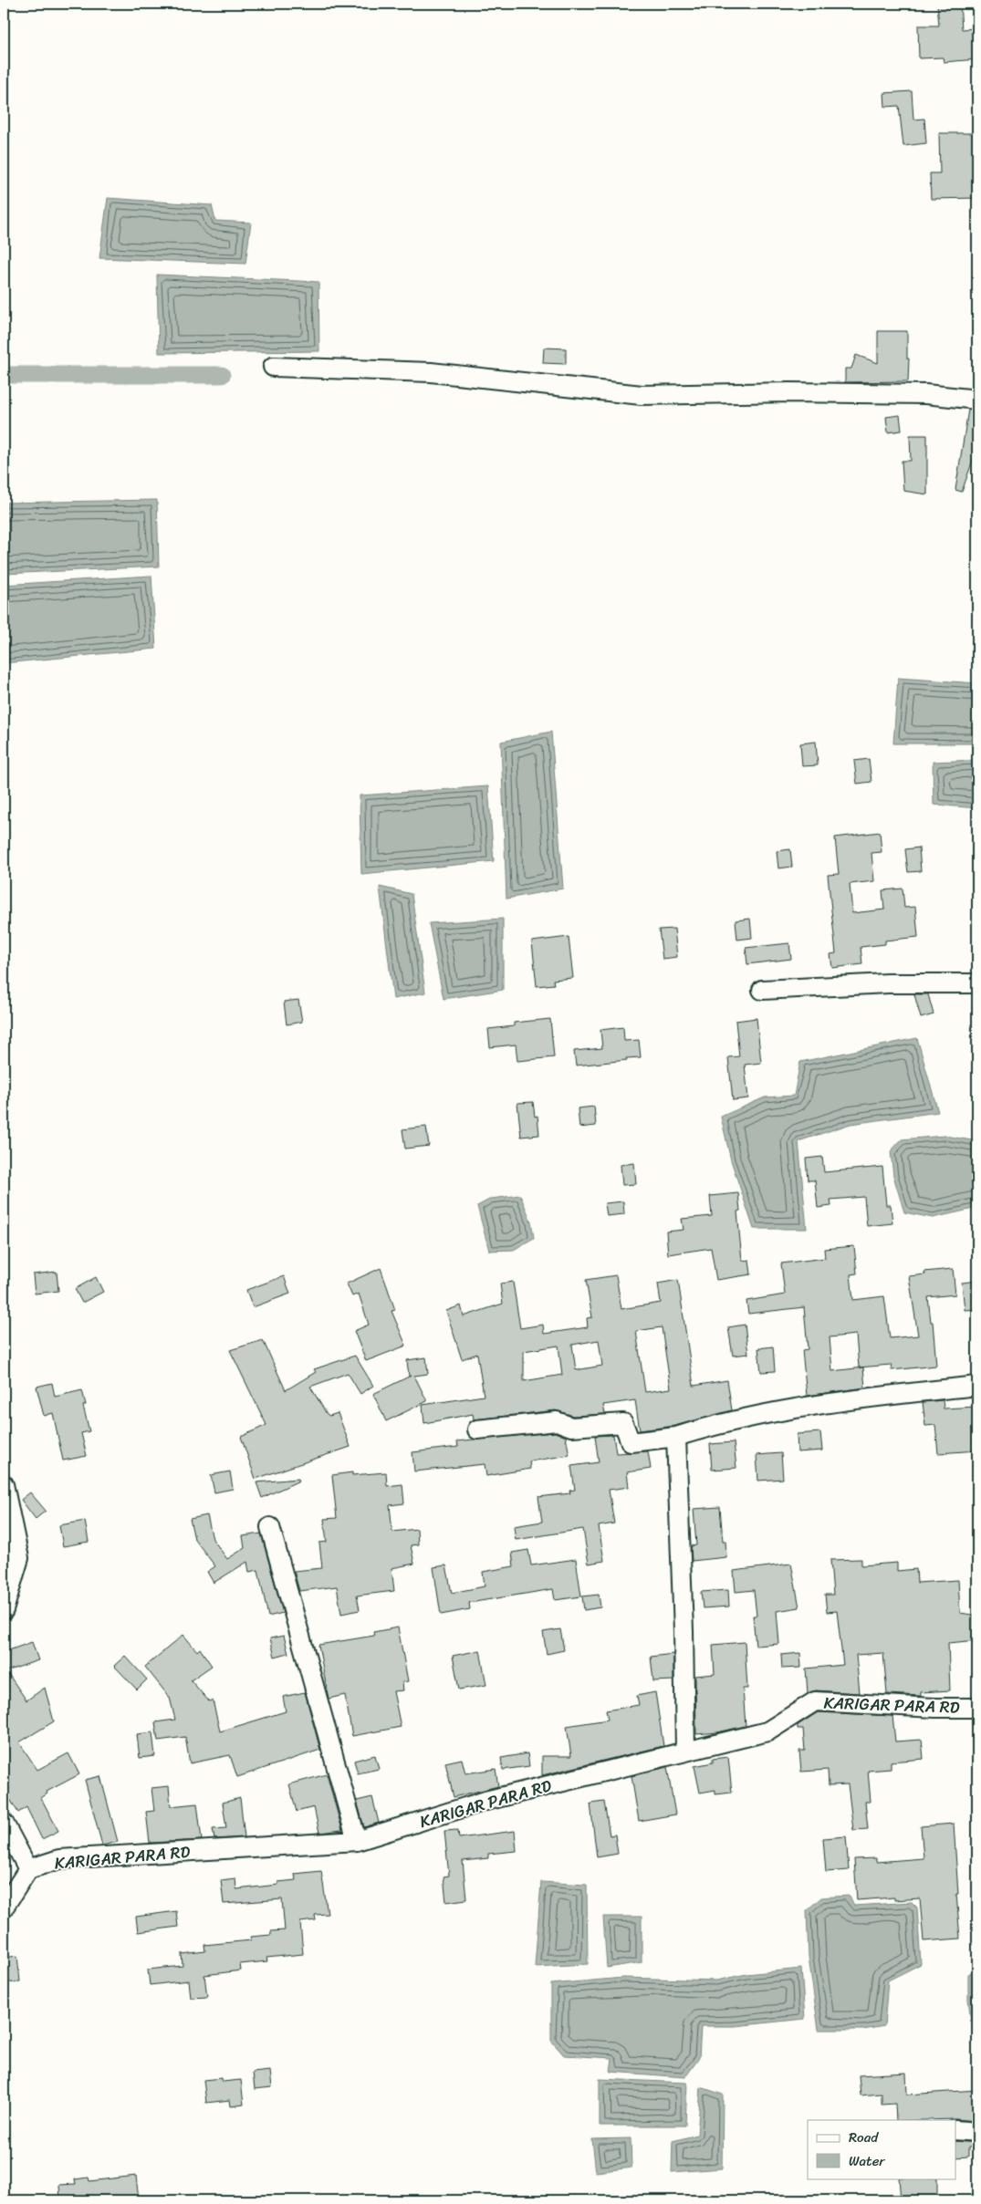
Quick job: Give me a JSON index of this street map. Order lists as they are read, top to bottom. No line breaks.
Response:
{"streets":{"street":["KARIGAR PARA RD"]},"legend":["Road","Water"]}
